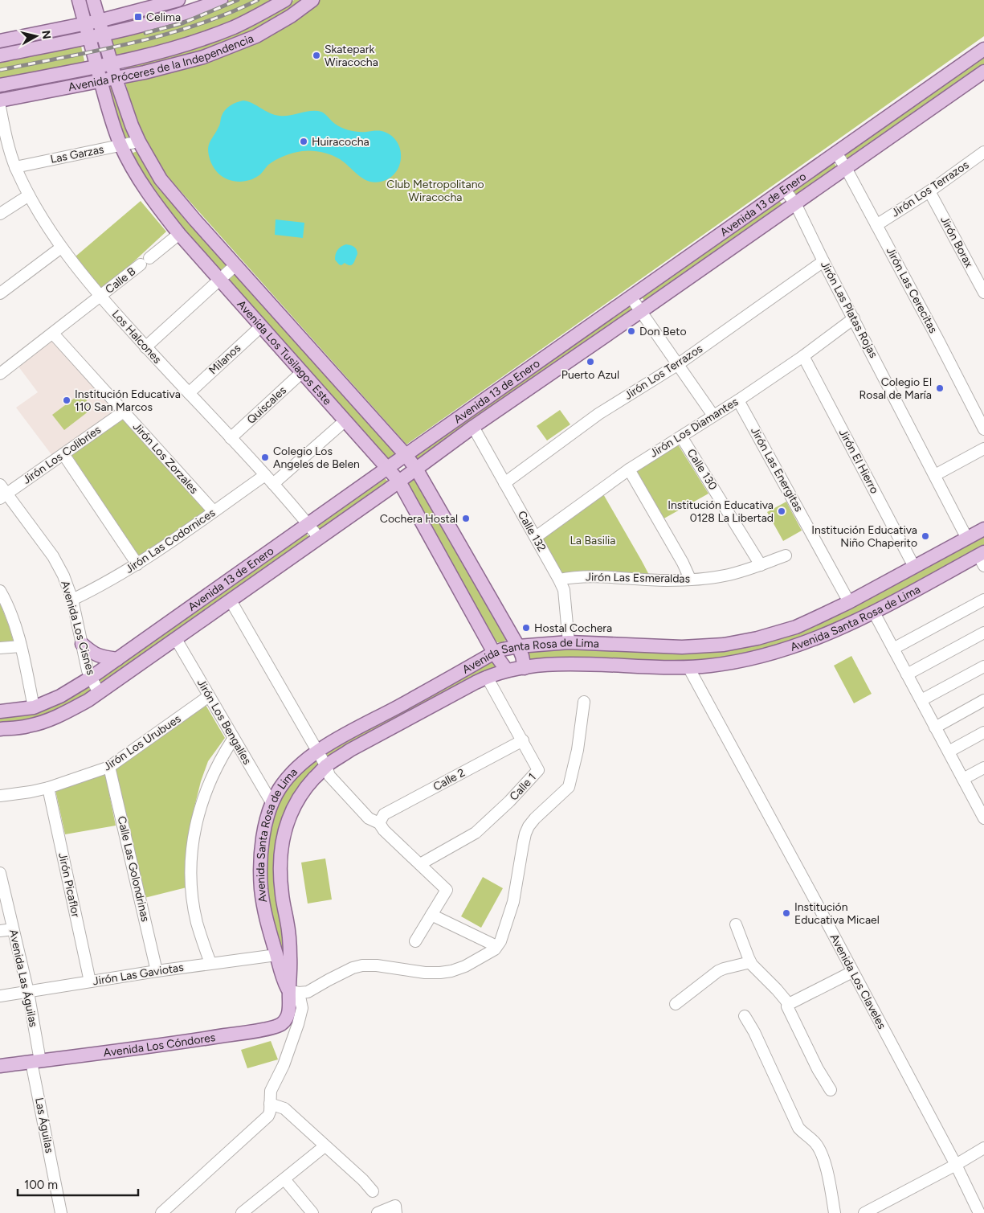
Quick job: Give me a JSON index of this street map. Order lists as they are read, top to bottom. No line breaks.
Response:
{"streets":{"main road":["Avenida Próceres de la Independencia","Avenida 13 de Enero","Avenida Los Tusilagos Este","Avenida Santa Rosa de Lima","Avenida Los Cóndores"],"street":["Las Garzas","Jirón Los Terrazos","Jirón Borax","Calle B","Jirón Las Cerecitas","Jirón Las Platas Rojas","Los Halcones","Milanos","Quiscales","Jirón Los Diamantes","Jirón Los Colibríes","Jirón Los Zorzales","Jirón El Hierro","Calle 130","Jirón Las Energitas","Calle 132","Jirón Las Codornices","Jirón Las Esmeraldas","Avenida Los Cisnes","Jirón Los Bengalíes","Jirón Los Urubues","Calle 2","Calle 1","Calle Las Golondrinas","Jirón Picaflor","Jirón Las Gaviotas","Avenida Las Águilas","Avenida Los Claveles","Las Águilas"]},"crossings":[["Avenida Próceres de la Independencia","Avenida Los Tusilagos Este"],["Las Garzas","Los Halcones"],["Las Garzas","Avenida Los Tusilagos Este"],["Jirón Los Terrazos","Jirón Borax"],["Jirón Los Terrazos","Jirón Las Cerecitas"],["Jirón Los Terrazos","Jirón Las Platas Rojas"],["Jirón Los Terrazos","Calle 132"],["Avenida 13 de Enero","Jirón Las Cerecitas"],["Avenida 13 de Enero","Jirón Las Platas Rojas"],["Avenida 13 de Enero","Los Halcones"],["Avenida 13 de Enero","Avenida Los Tusilagos Este"],["Avenida 13 de Enero","Calle 132"],["Avenida 13 de Enero","Avenida Los Cisnes"],["Avenida 13 de Enero","Jirón Los Bengalíes"],["Calle B","Los Halcones"],["Calle B","Avenida Los Tusilagos Este"],["Calle B","Jirón Los Zorzales"],["Jirón Las Platas Rojas","Jirón Los Diamantes"],["Jirón Las Platas Rojas","Avenida Santa Rosa de Lima"],["Los Halcones","Milanos"],["Los Halcones","Quiscales"],["Los Halcones","Jirón Las Codornices"],["Avenida Los Tusilagos Este","Milanos"],["Avenida Los Tusilagos Este","Quiscales"],["Avenida Los Tusilagos Este","Avenida Santa Rosa de Lima"],["Jirón Los Diamantes","Jirón El Hierro"],["Jirón Los Diamantes","Calle 130"],["Jirón Los Diamantes","Jirón Las Energitas"],["Jirón Los Diamantes","Calle 132"],["Jirón Los Colibríes","Jirón Los Zorzales"],["Jirón Los Colibríes","Avenida Los Cisnes"],["Jirón Los Zorzales","Jirón Las Codornices"],["Jirón El Hierro","Avenida Santa Rosa de Lima"],["Calle 130","Jirón Las Esmeraldas"],["Jirón Las Energitas","Avenida Santa Rosa de Lima"],["Calle 132","Jirón Las Esmeraldas"],["Calle 132","Avenida Santa Rosa de Lima"],["Jirón Las Codornices","Avenida Los Cisnes"],["Avenida Santa Rosa de Lima","Jirón Los Bengalíes"],["Avenida Santa Rosa de Lima","Calle 1"],["Avenida Santa Rosa de Lima","Jirón Las Gaviotas"],["Avenida Santa Rosa de Lima","Avenida Los Claveles"],["Avenida Santa Rosa de Lima","Avenida Los Cóndores"],["Jirón Los Bengalíes","Jirón Los Urubues"],["Jirón Los Urubues","Calle Las Golondrinas"],["Jirón Los Urubues","Jirón Picaflor"],["Calle 2","Calle 1"],["Calle Las Golondrinas","Jirón Las Gaviotas"],["Jirón Picaflor","Jirón Las Gaviotas"],["Jirón Las Gaviotas","Avenida Las Águilas"],["Avenida Las Águilas","Avenida Los Cóndores"],["Avenida Las Águilas","Las Águilas"],["Avenida Los Cóndores","Las Águilas"]],"parks":["Club Metropolitano Wiracocha","La Basilia"],"places":{"transit":["Celima"],"other":["Skatepark Wiracocha","Huiracocha","Don Beto","Puerto Azul","Colegio El Rosal de María","Institución Educativa 110 San Marcos","Colegio Los Angeles de Belen","Institución Educativa 0128 La Libertad","Cochera Hostal","Institución Educativa Niño Chaperito","Hostal Cochera","Institución Educativa Micael"]},"scale_bar":"100 m","north":"right"}
